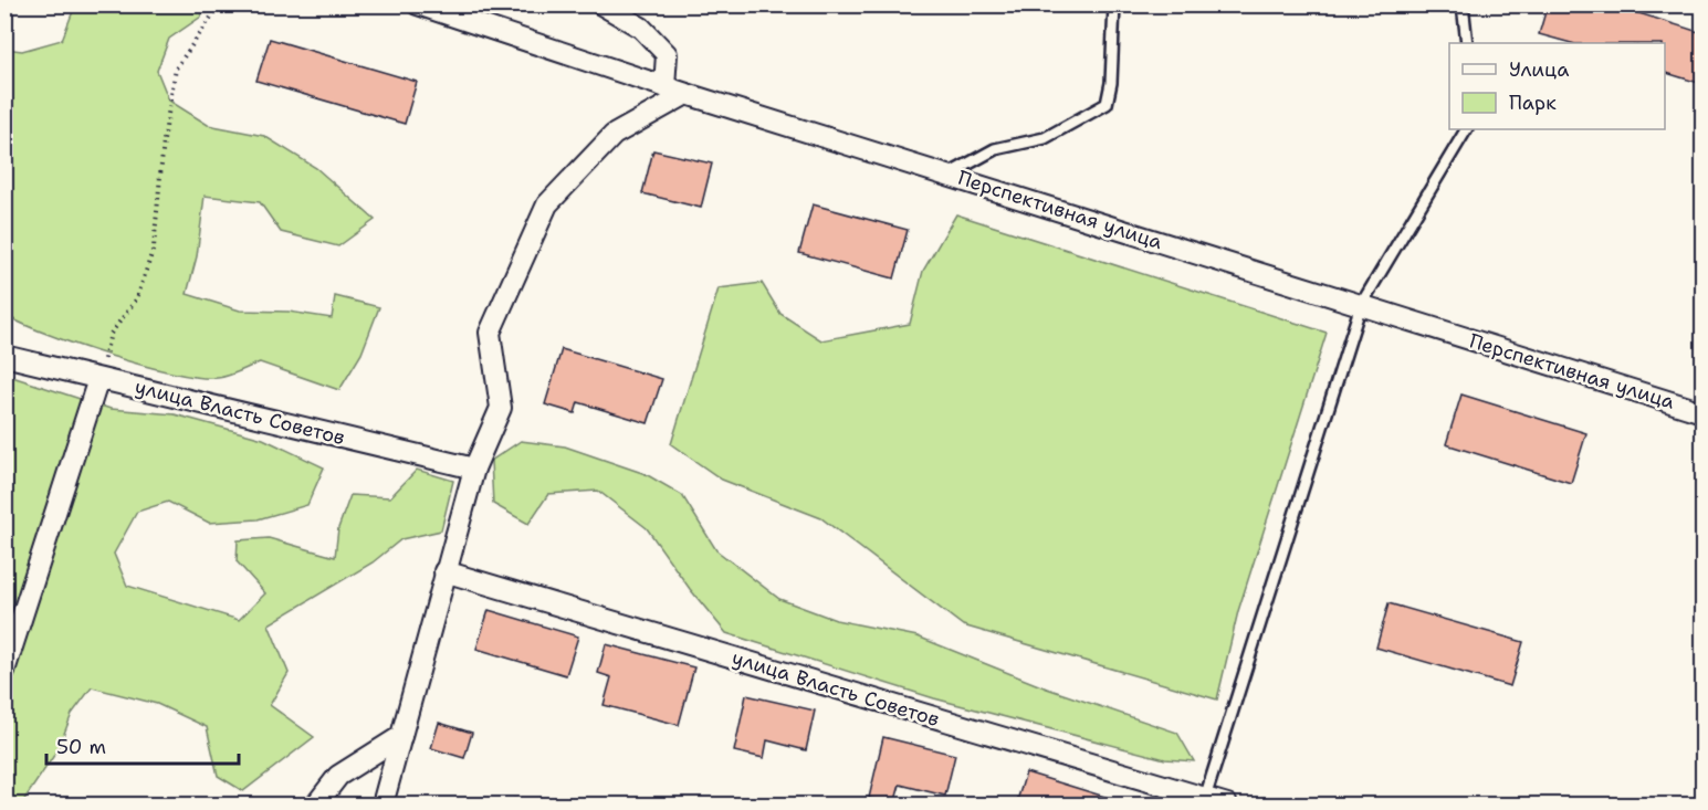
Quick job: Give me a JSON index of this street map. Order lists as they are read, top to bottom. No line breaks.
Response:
{"streets":{"street":["Перспективная улица","улица Власть Советов"]},"legend":["Улица","Парк"],"scale_bar":"50 m"}
